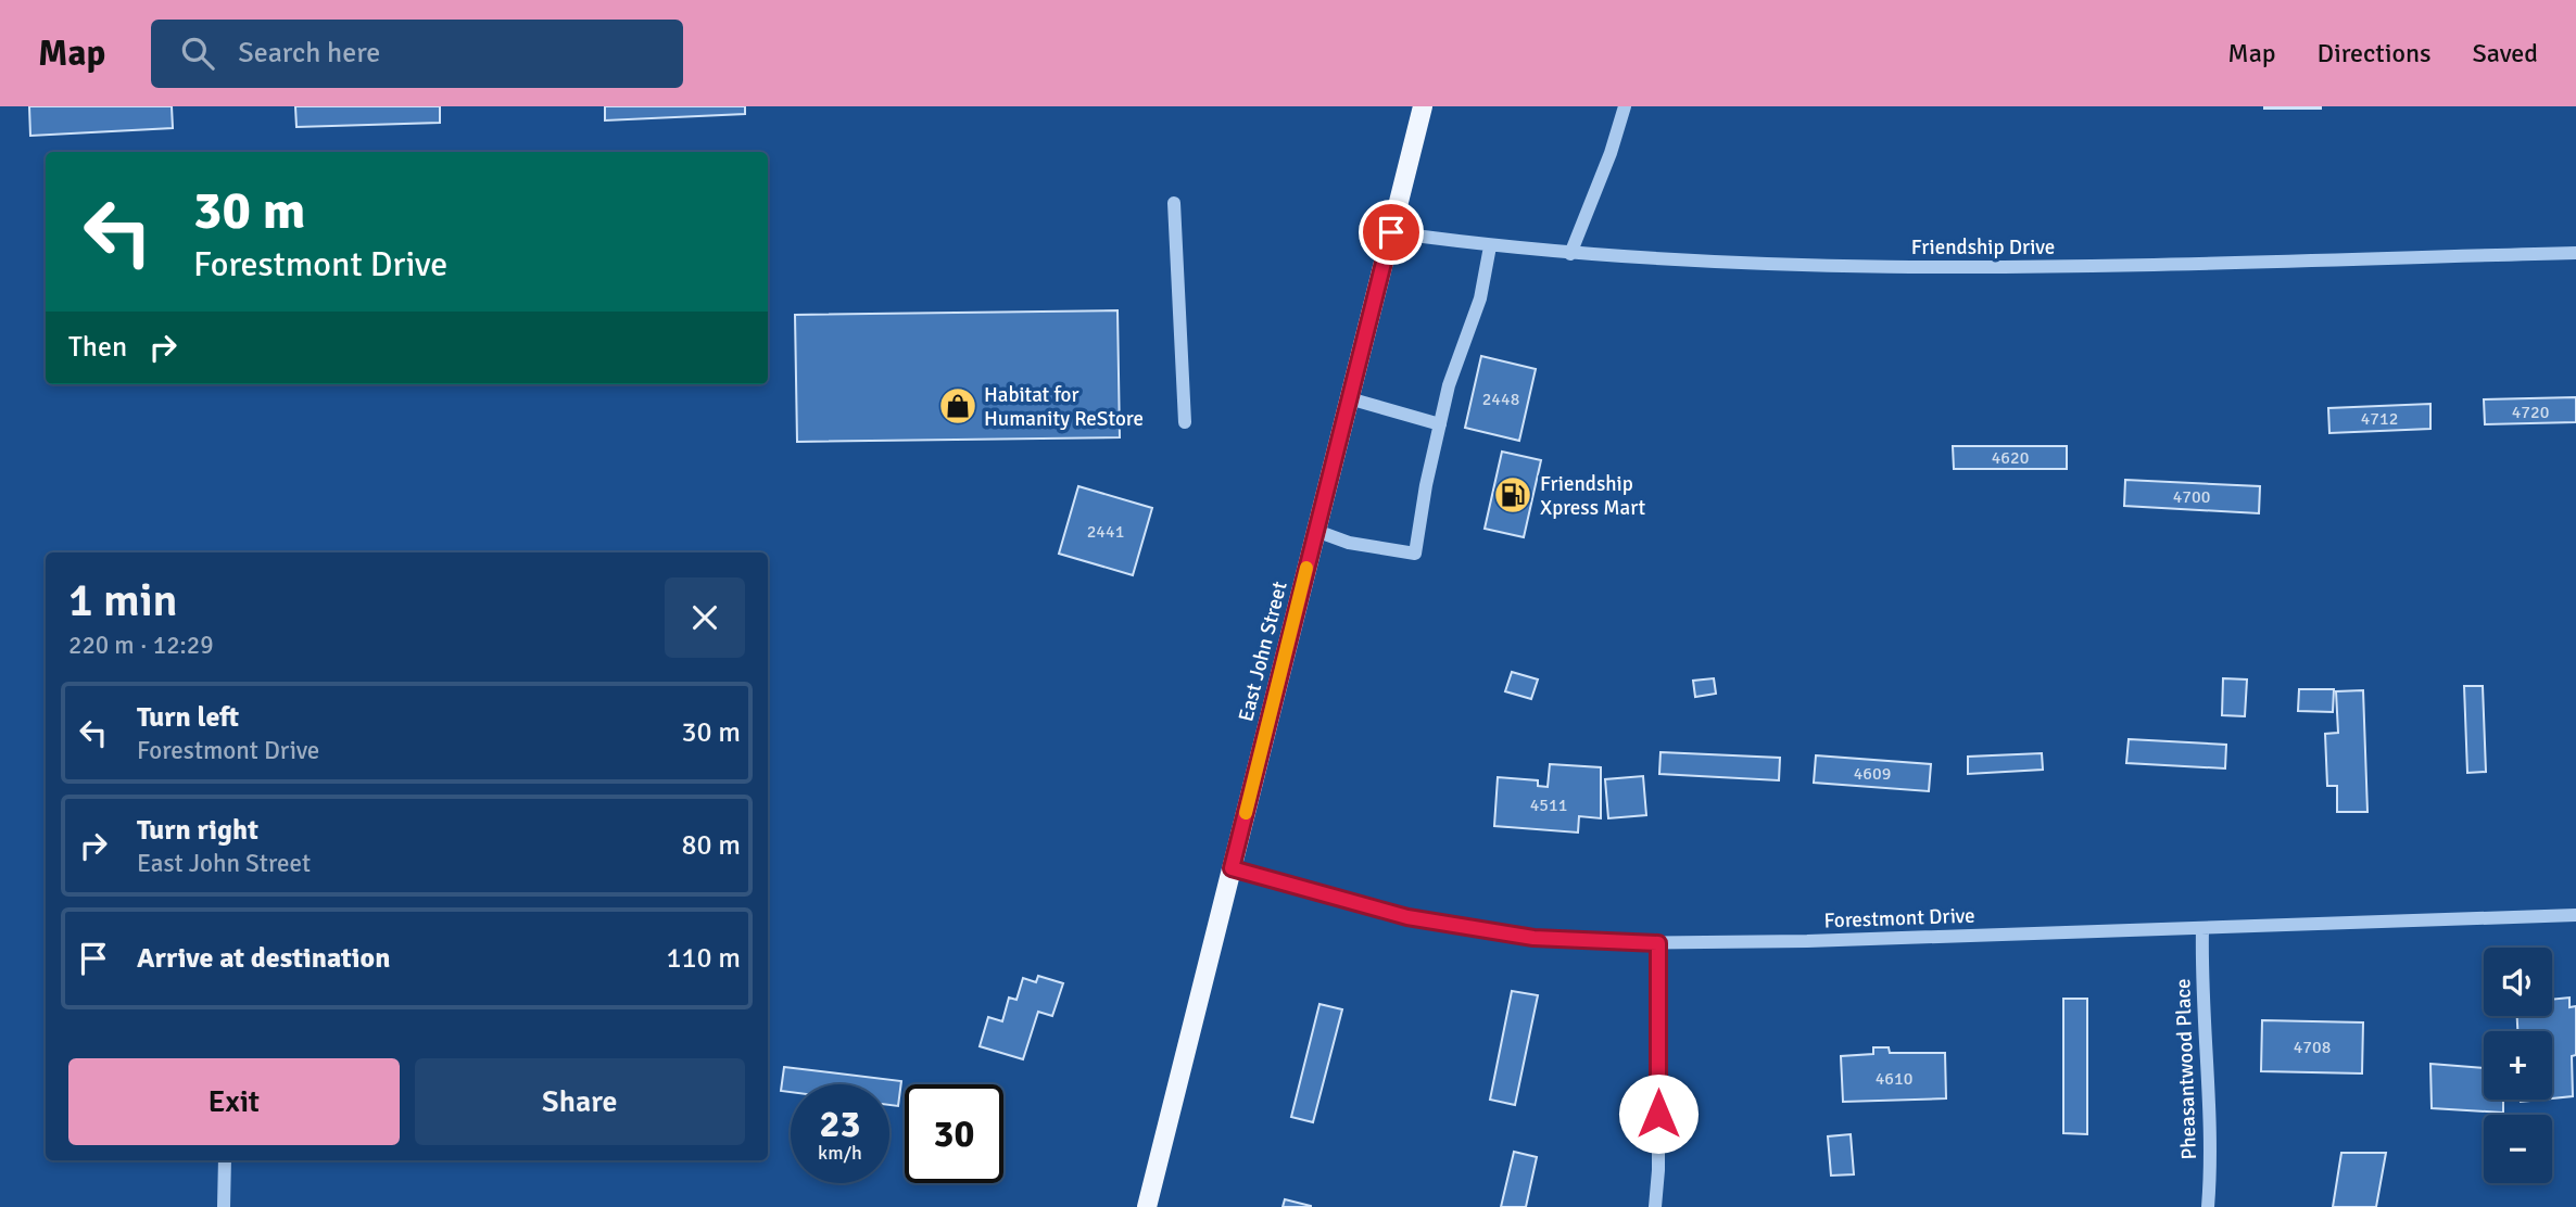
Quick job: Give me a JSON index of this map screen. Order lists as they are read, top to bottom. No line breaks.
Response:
{"streets":{"main road":["East John Street"],"street":["Friendship Drive","Forestmont Drive","Pheasantwood Place"]},"crossings":[["Friendship Drive","East John Street"],["East John Street","Forestmont Drive"],["Forestmont Drive","Pheasantwood Place"]],"places":{"shop":["Habitat for Humanity ReStore"],"fuel station":["Friendship Xpress Mart"]},"house_numbers":["2448","4720","4712","4620","4700","2441","4609","4511","4708","4610"],"page":{"header":"Map","search":"Search here","nav":["Map","Directions","Saved"],"turn":["30 m","Forestmont Drive"],"then":"Then","heading":["1 min","220 m · 12:29"],"list":[{"name":"Turn left","note":"Forestmont Drive","value":"30 m"},{"name":"Turn right","note":"East John Street","value":"80 m"},{"name":"Arrive at destination","value":"110 m"}],"map_buttons":["+","−"],"buttons":["Exit","Share"],"speed":"23 km/h","limit":"30"}}
